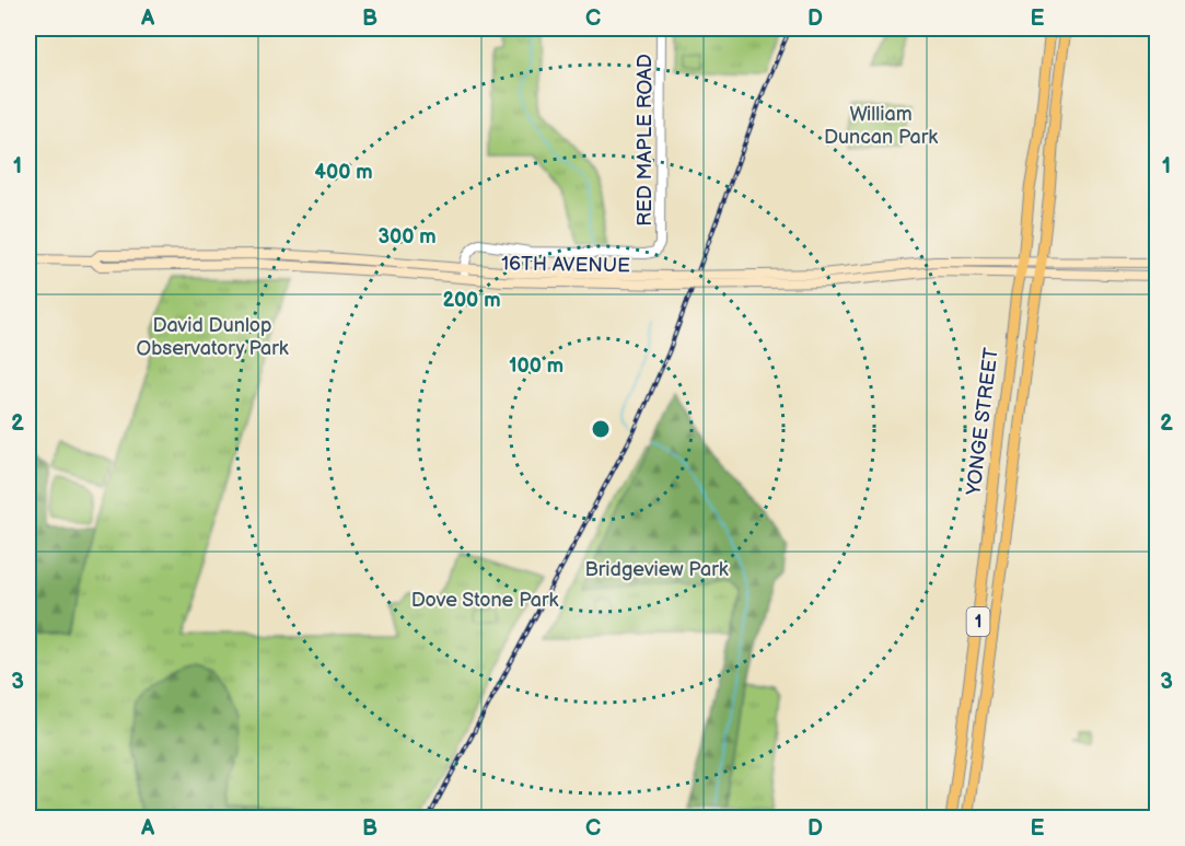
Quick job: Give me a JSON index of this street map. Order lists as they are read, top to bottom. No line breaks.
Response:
{"streets":{"main road":["16TH AVENUE","YONGE STREET","1"],"street":["RED MAPLE ROAD"]},"crossings":[["RED MAPLE ROAD","16TH AVENUE"],["16TH AVENUE","YONGE STREET"]],"parks":["William Duncan Park","David Dunlop Observatory Park","Bridgeview Park","Dove Stone Park"],"grid":{"columns":["A","B","C","D","E"],"rows":["1","2","3"]},"rings":["400 m","300 m","200 m","100 m"]}
